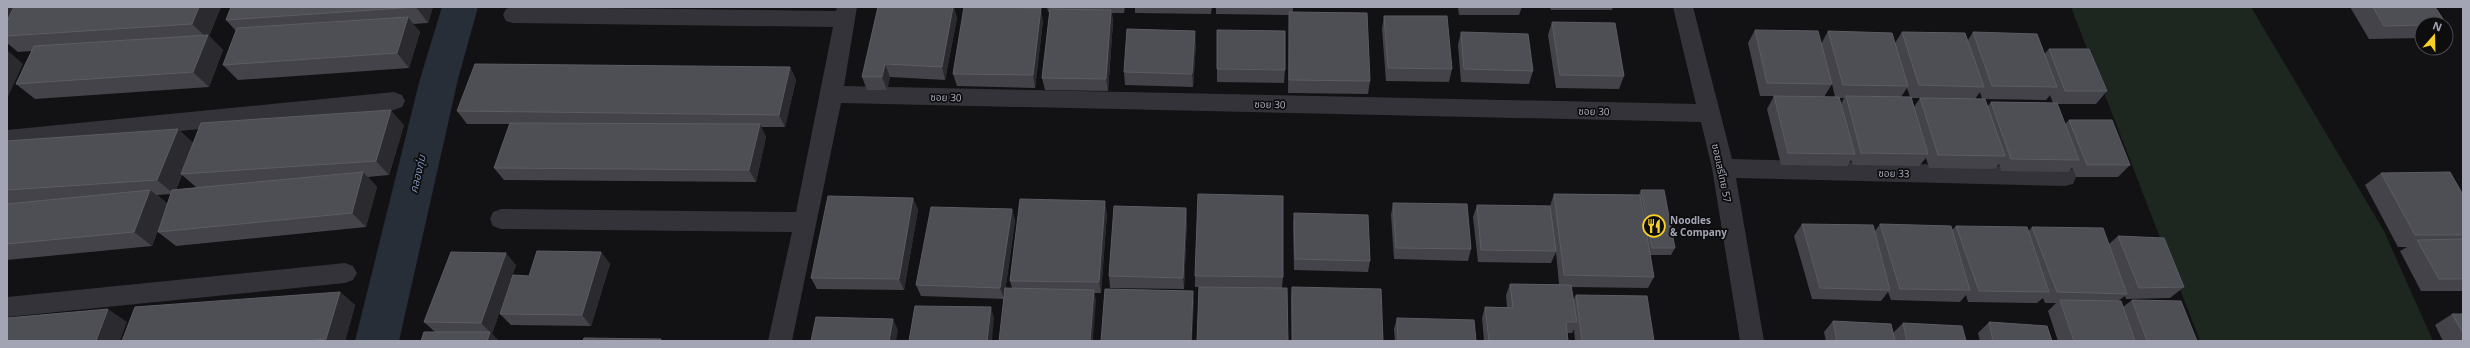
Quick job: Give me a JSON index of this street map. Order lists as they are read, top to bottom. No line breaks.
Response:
{"streets":{"street":["ซอย 30","ซอยเสรีไทย 57","ซอย 33"]},"crossings":[["ซอย 30","ซอยเสรีไทย 57"],["ซอยเสรีไทย 57","ซอย 33"]],"water":["คลองกุ่ม"],"places":{"restaurant":["Noodles & Company"]},"north":"top"}
